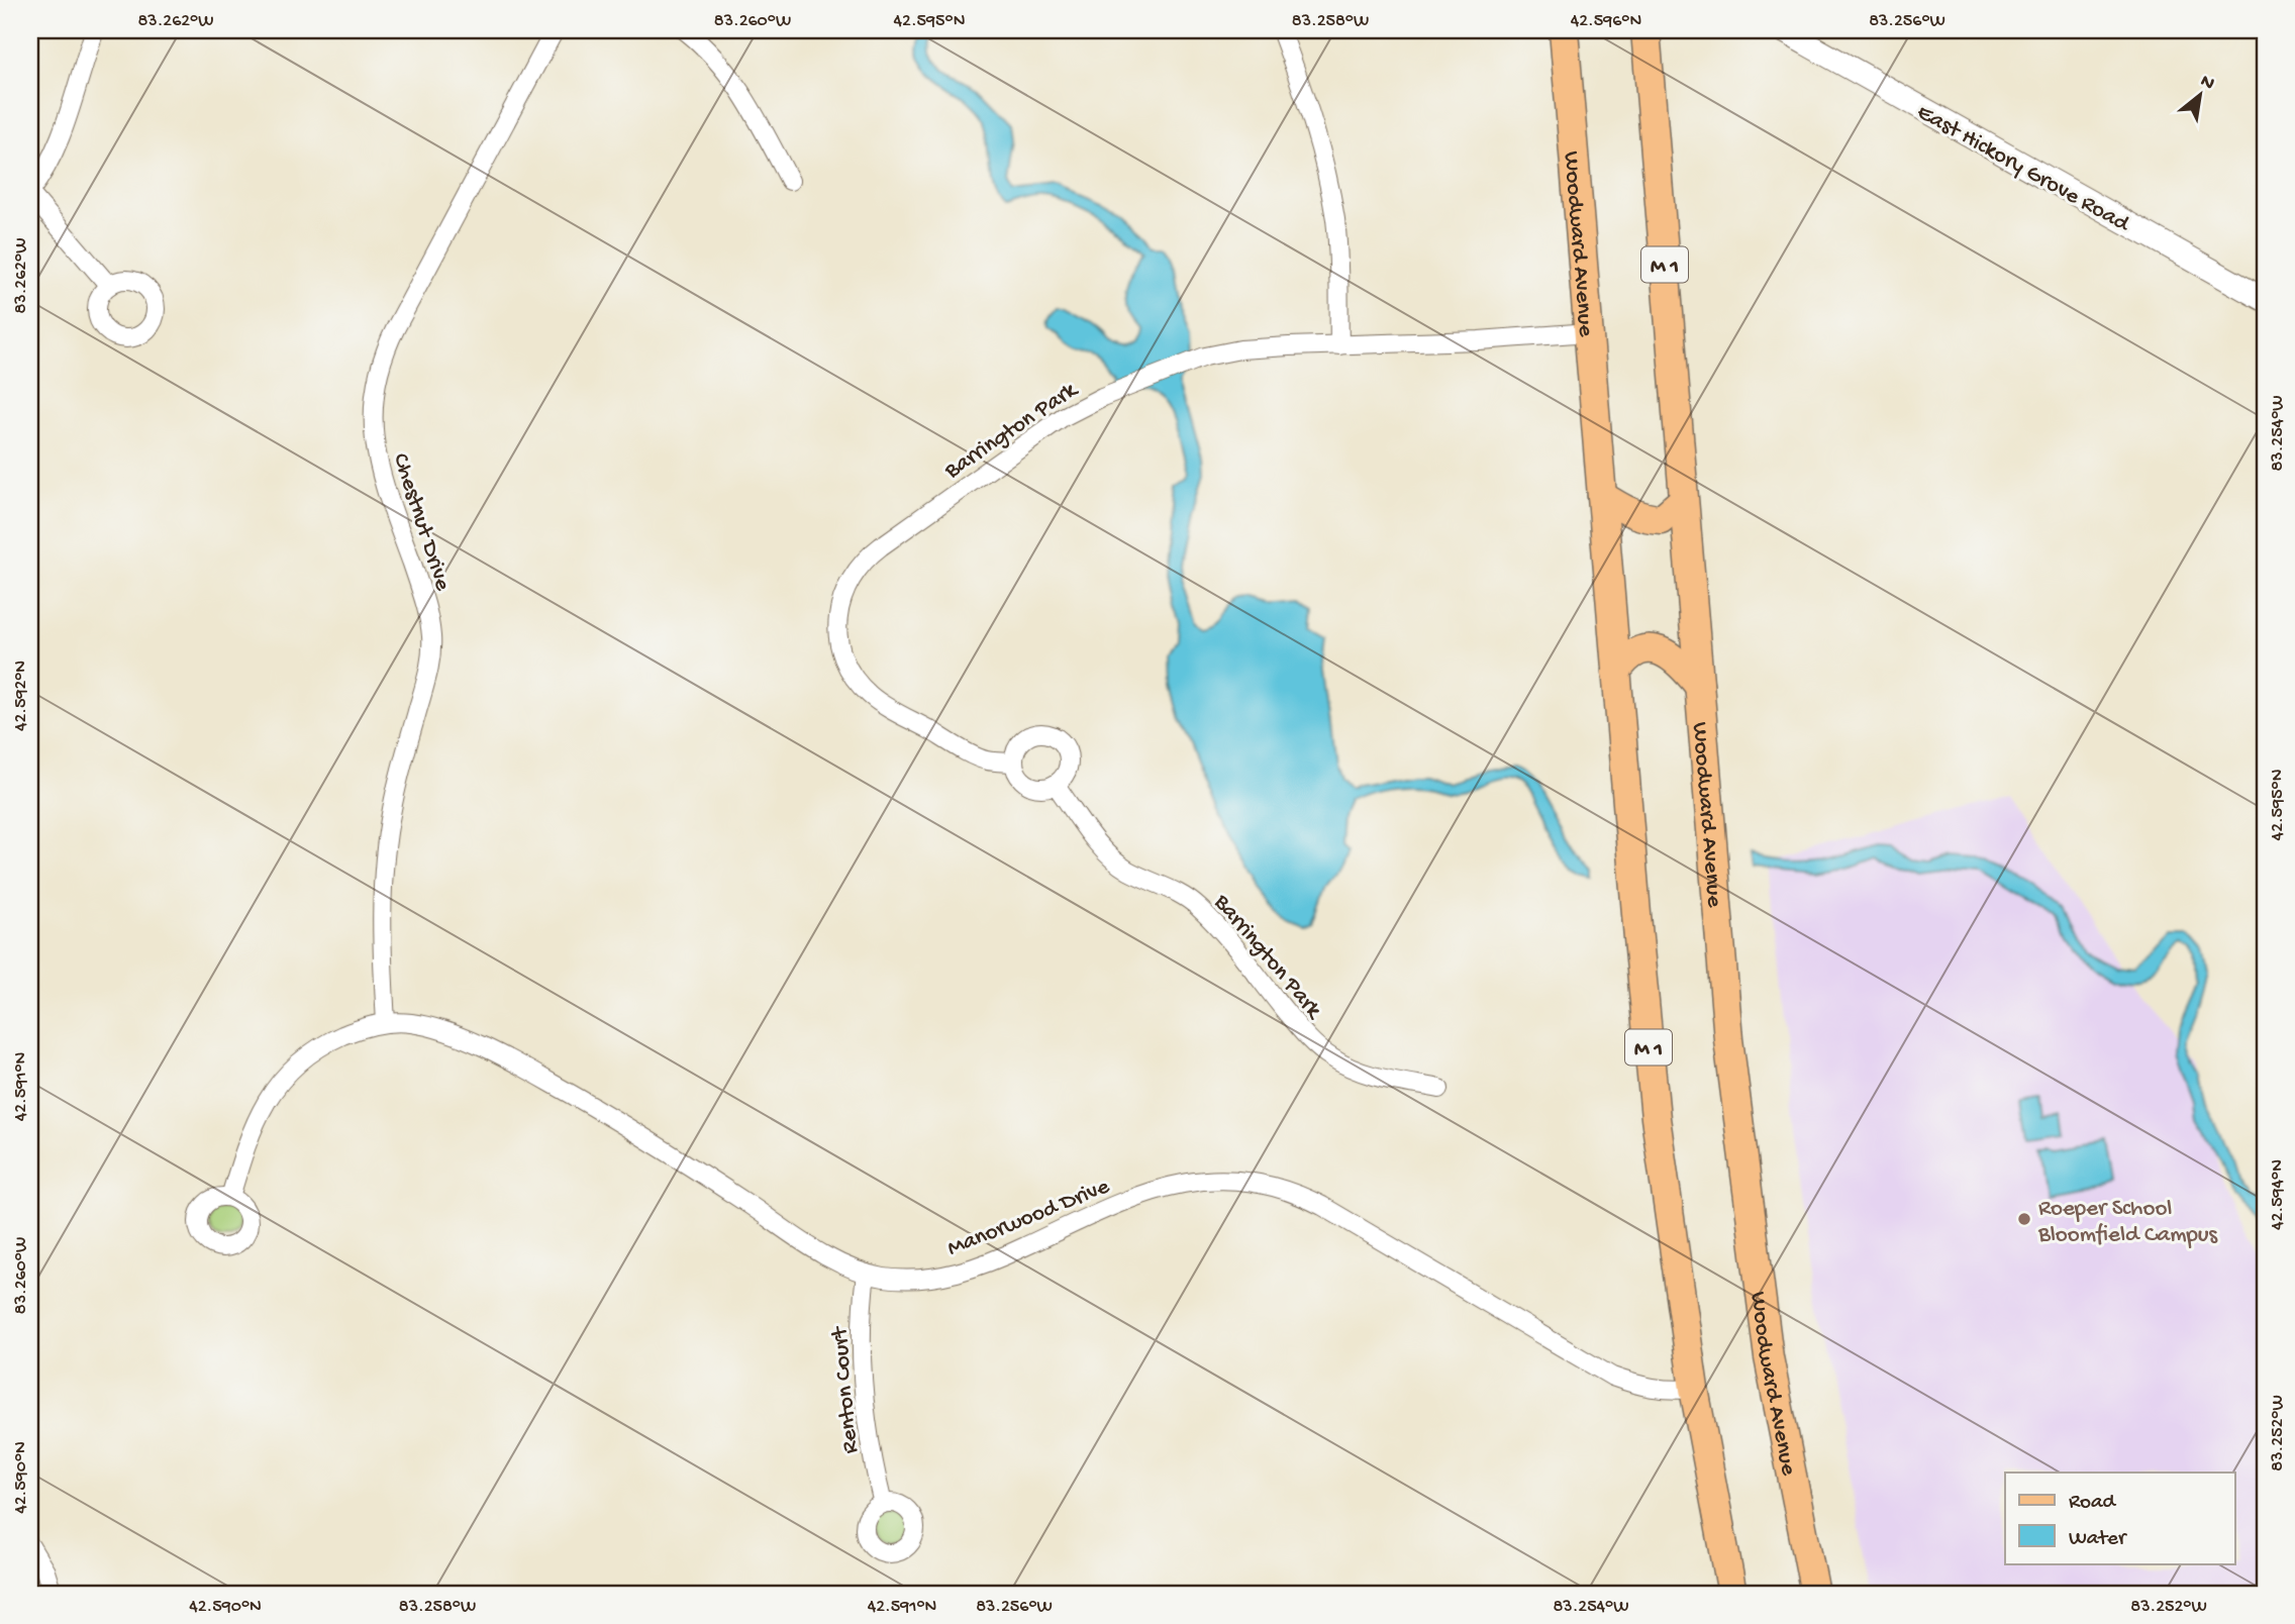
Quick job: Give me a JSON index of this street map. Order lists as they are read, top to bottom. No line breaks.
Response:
{"streets":{"main road":["Woodward Avenue","M 1"],"street":["East Hickory Grove Road","Barrington Park","Chestnut Drive","Manorwood Drive","Renton Court"]},"crossings":[["Woodward Avenue","Barrington Park"],["Woodward Avenue","Manorwood Drive"],["Chestnut Drive","Manorwood Drive"],["Manorwood Drive","Renton Court"]],"places":["Roeper School Bloomfield Campus"],"legend":["Road","Water"],"north":"top right","coordinates":["83.262°W","83.260°W","42.595°N","83.258°W","42.596°N","83.256°W","83.254°W","42.592°N","42.591°N","42.594°N","83.252°W","42.590°N"]}
